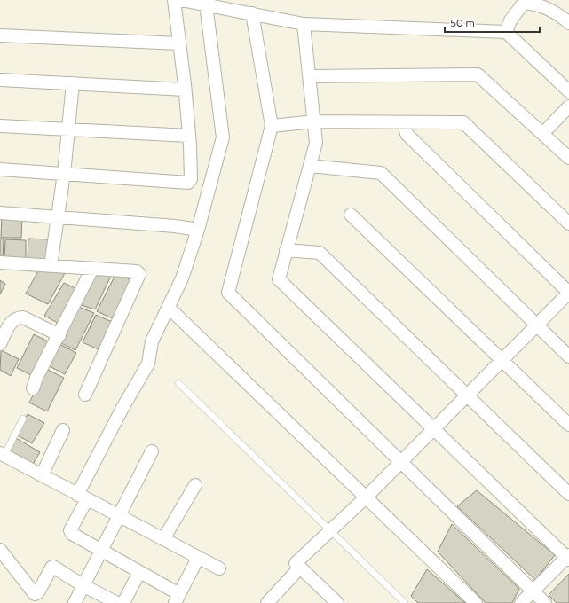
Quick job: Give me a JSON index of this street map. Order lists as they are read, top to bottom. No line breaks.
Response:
{"scale_bar":"50 m"}
